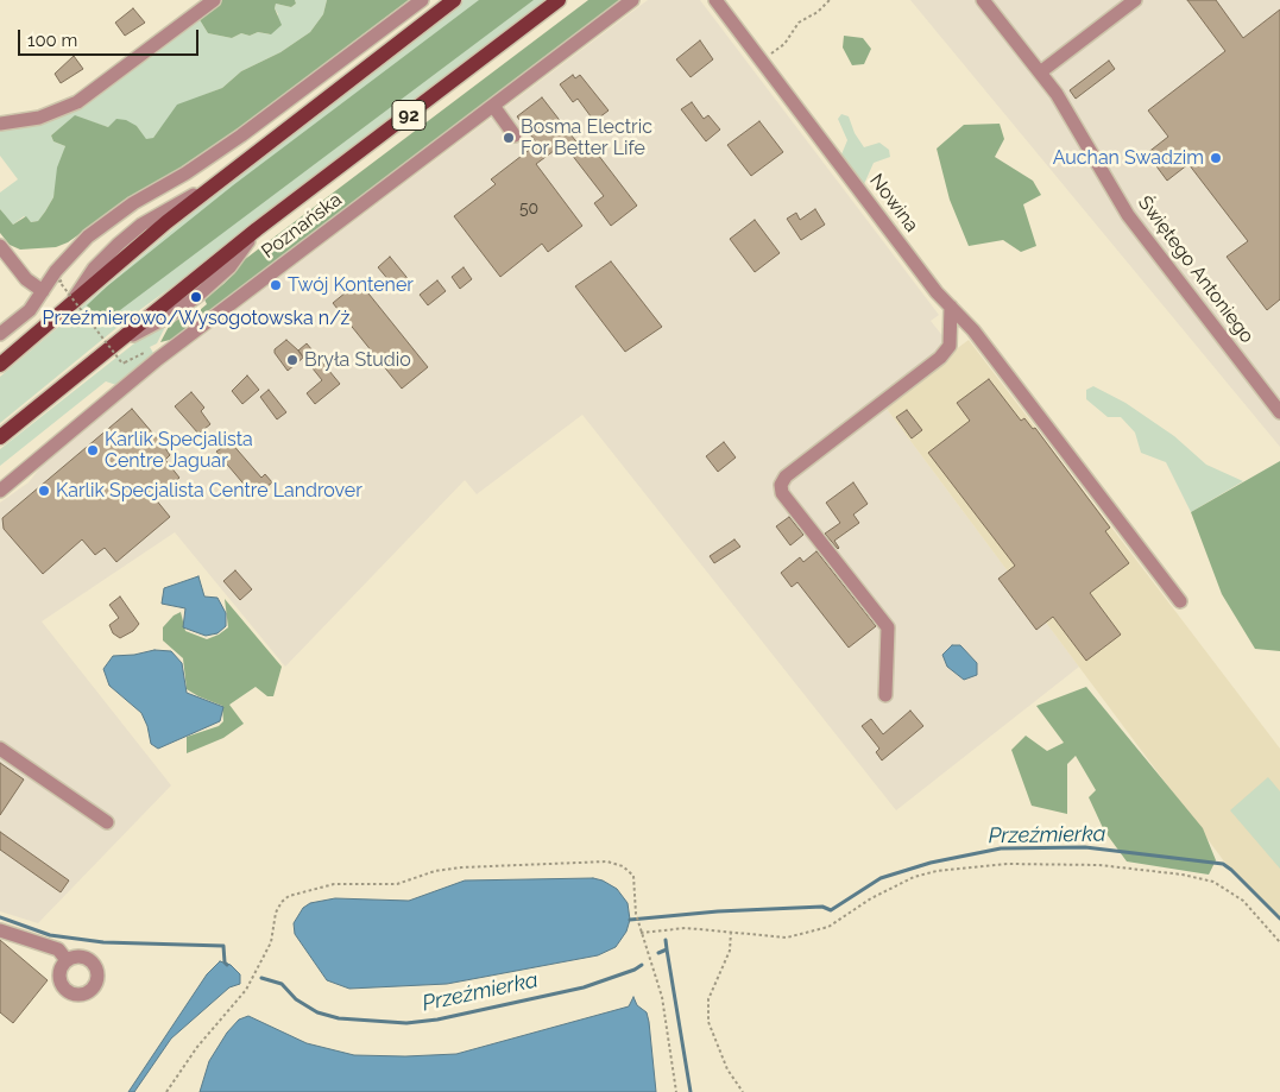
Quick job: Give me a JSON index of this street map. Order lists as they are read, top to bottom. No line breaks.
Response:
{"streets":{"main road":["92","Poznańska"],"street":["Nowina","Świętego Antoniego"]},"water":["Przeźmierka"],"places":["Bosma Electric For Better Life","Auchan Swadzim","Twój Kontener","Przeźmierowo/Wysogotowska n/ż","Bryła Studio","Karlik Specjalista Centre Jaguar","Karlik Specjalista Centre Landrover"],"house_numbers":["50"],"scale_bar":"100 m"}
